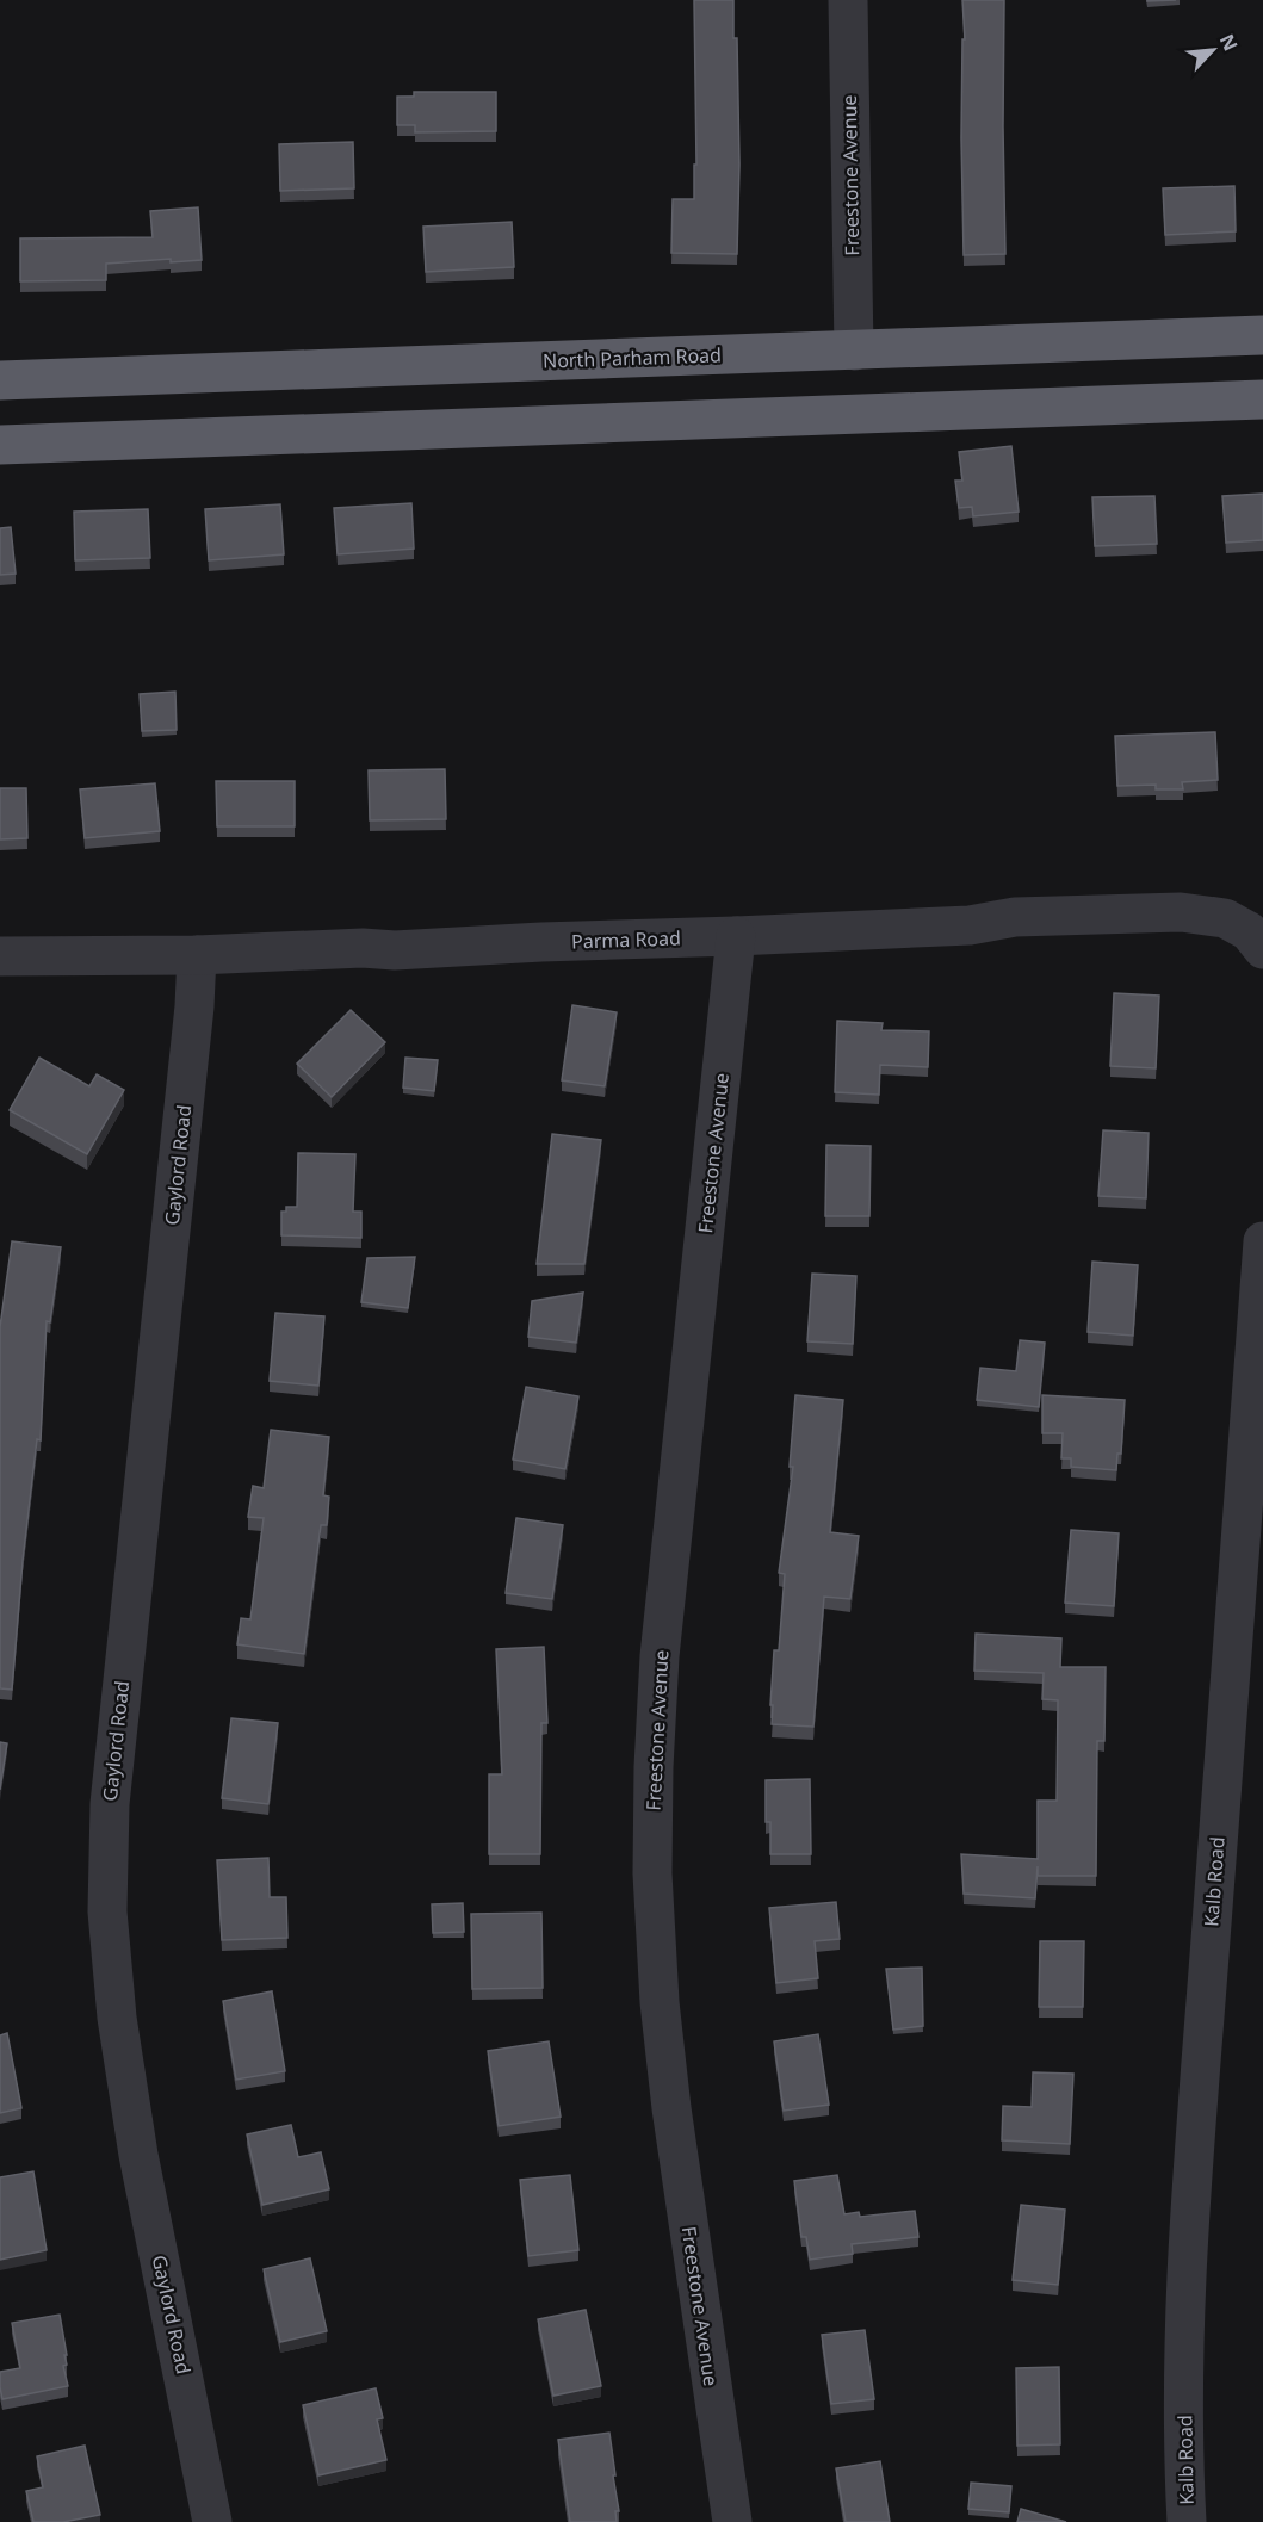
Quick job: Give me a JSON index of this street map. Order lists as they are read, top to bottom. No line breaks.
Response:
{"streets":{"highway":["North Parham Road"],"street":["Freestone Avenue","Parma Road","Gaylord Road","Kalb Road"]},"crossings":[["Freestone Avenue","North Parham Road"],["Freestone Avenue","Parma Road"],["Parma Road","Gaylord Road"]],"north":"top right"}
